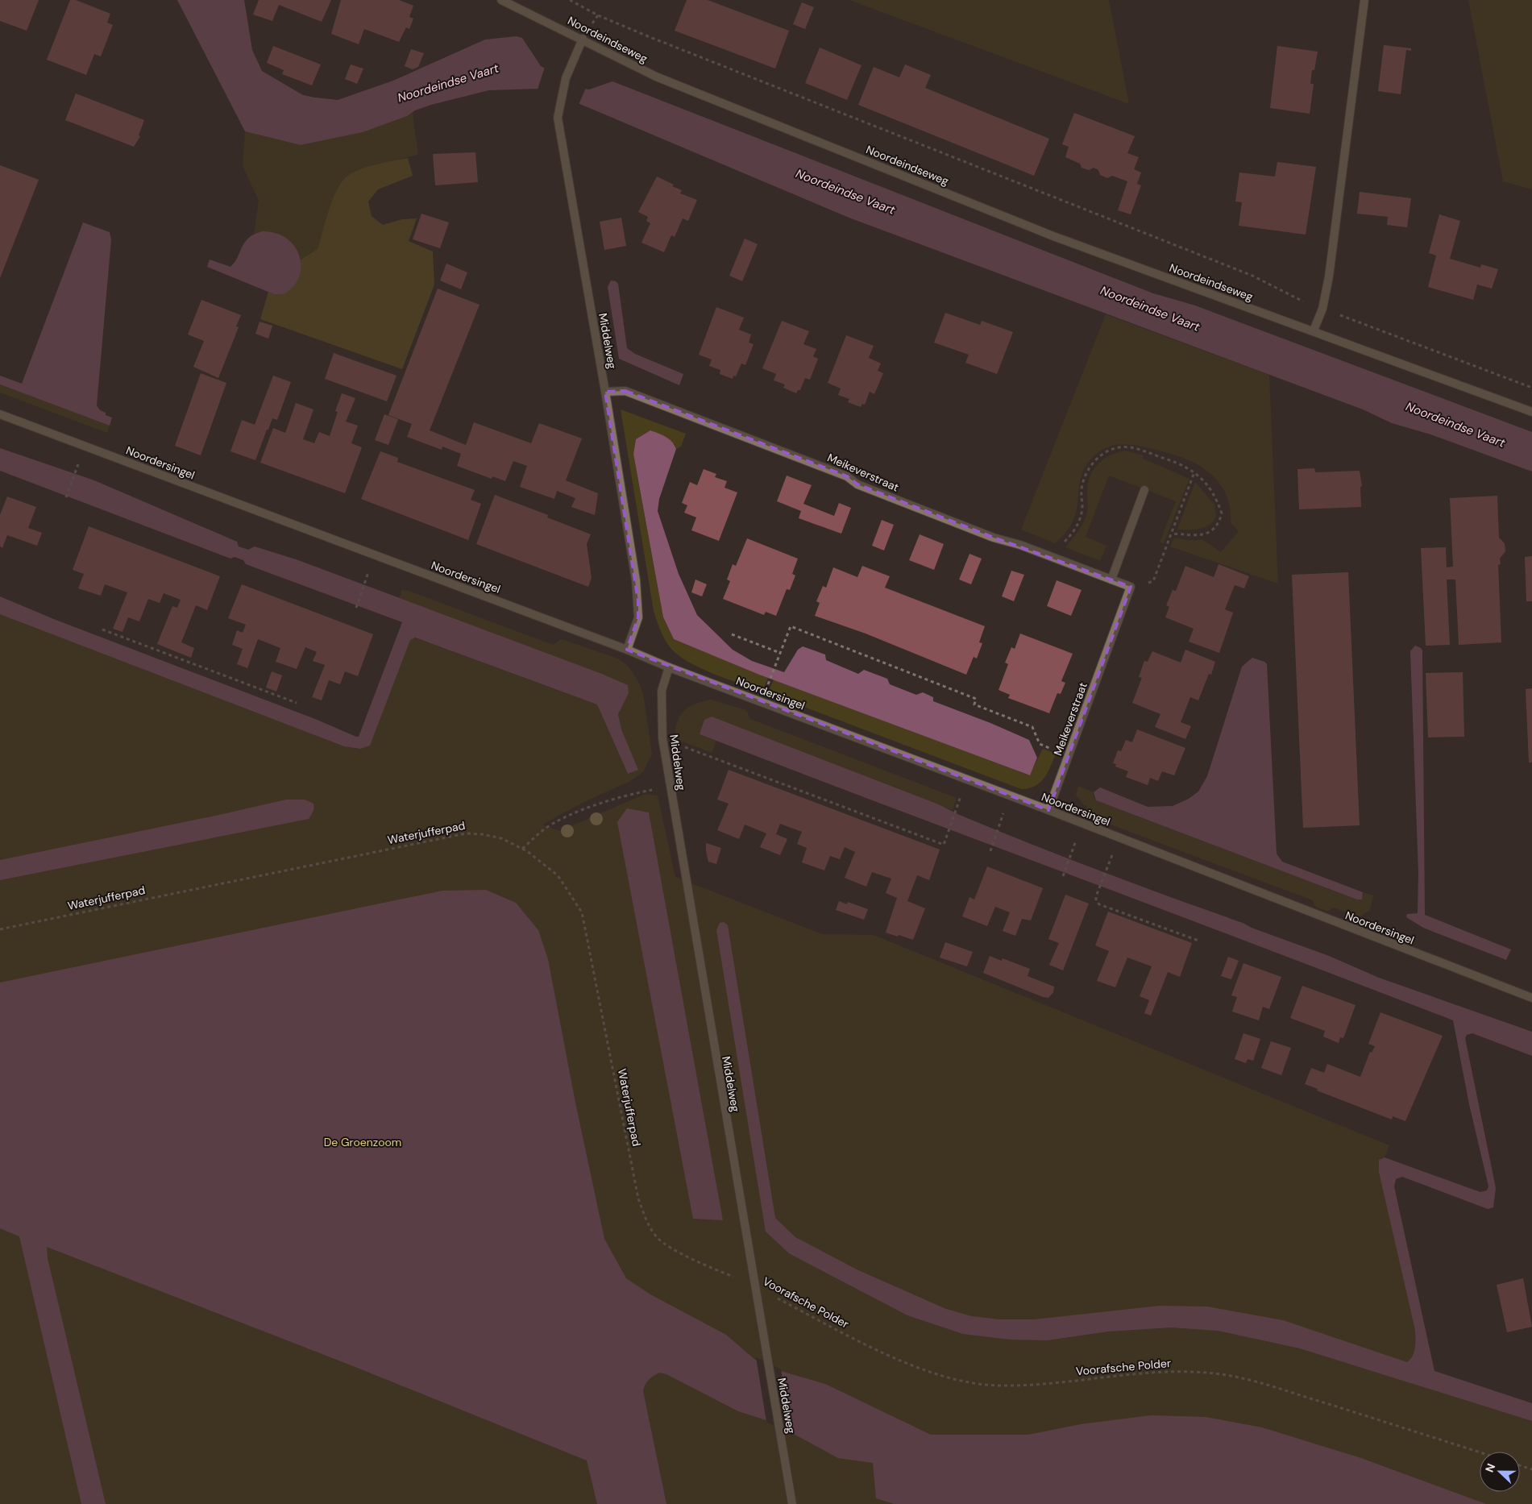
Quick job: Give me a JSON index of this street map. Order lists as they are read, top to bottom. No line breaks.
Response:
{"streets":{"street":["Noordeindseweg","Middelweg","Noordersingel","Meikeverstraat"],"path":["Waterjufferpad","Voorafsche Polder"]},"crossings":[["Noordeindseweg","Middelweg"],["Middelweg","Noordersingel"],["Middelweg","Meikeverstraat"],["Middelweg","Waterjufferpad"],["Middelweg","Voorafsche Polder"],["Noordersingel","Meikeverstraat"],["Waterjufferpad","Voorafsche Polder"]],"water":["Noordeindse Vaart"],"parks":["De Groenzoom"],"north":"left"}
